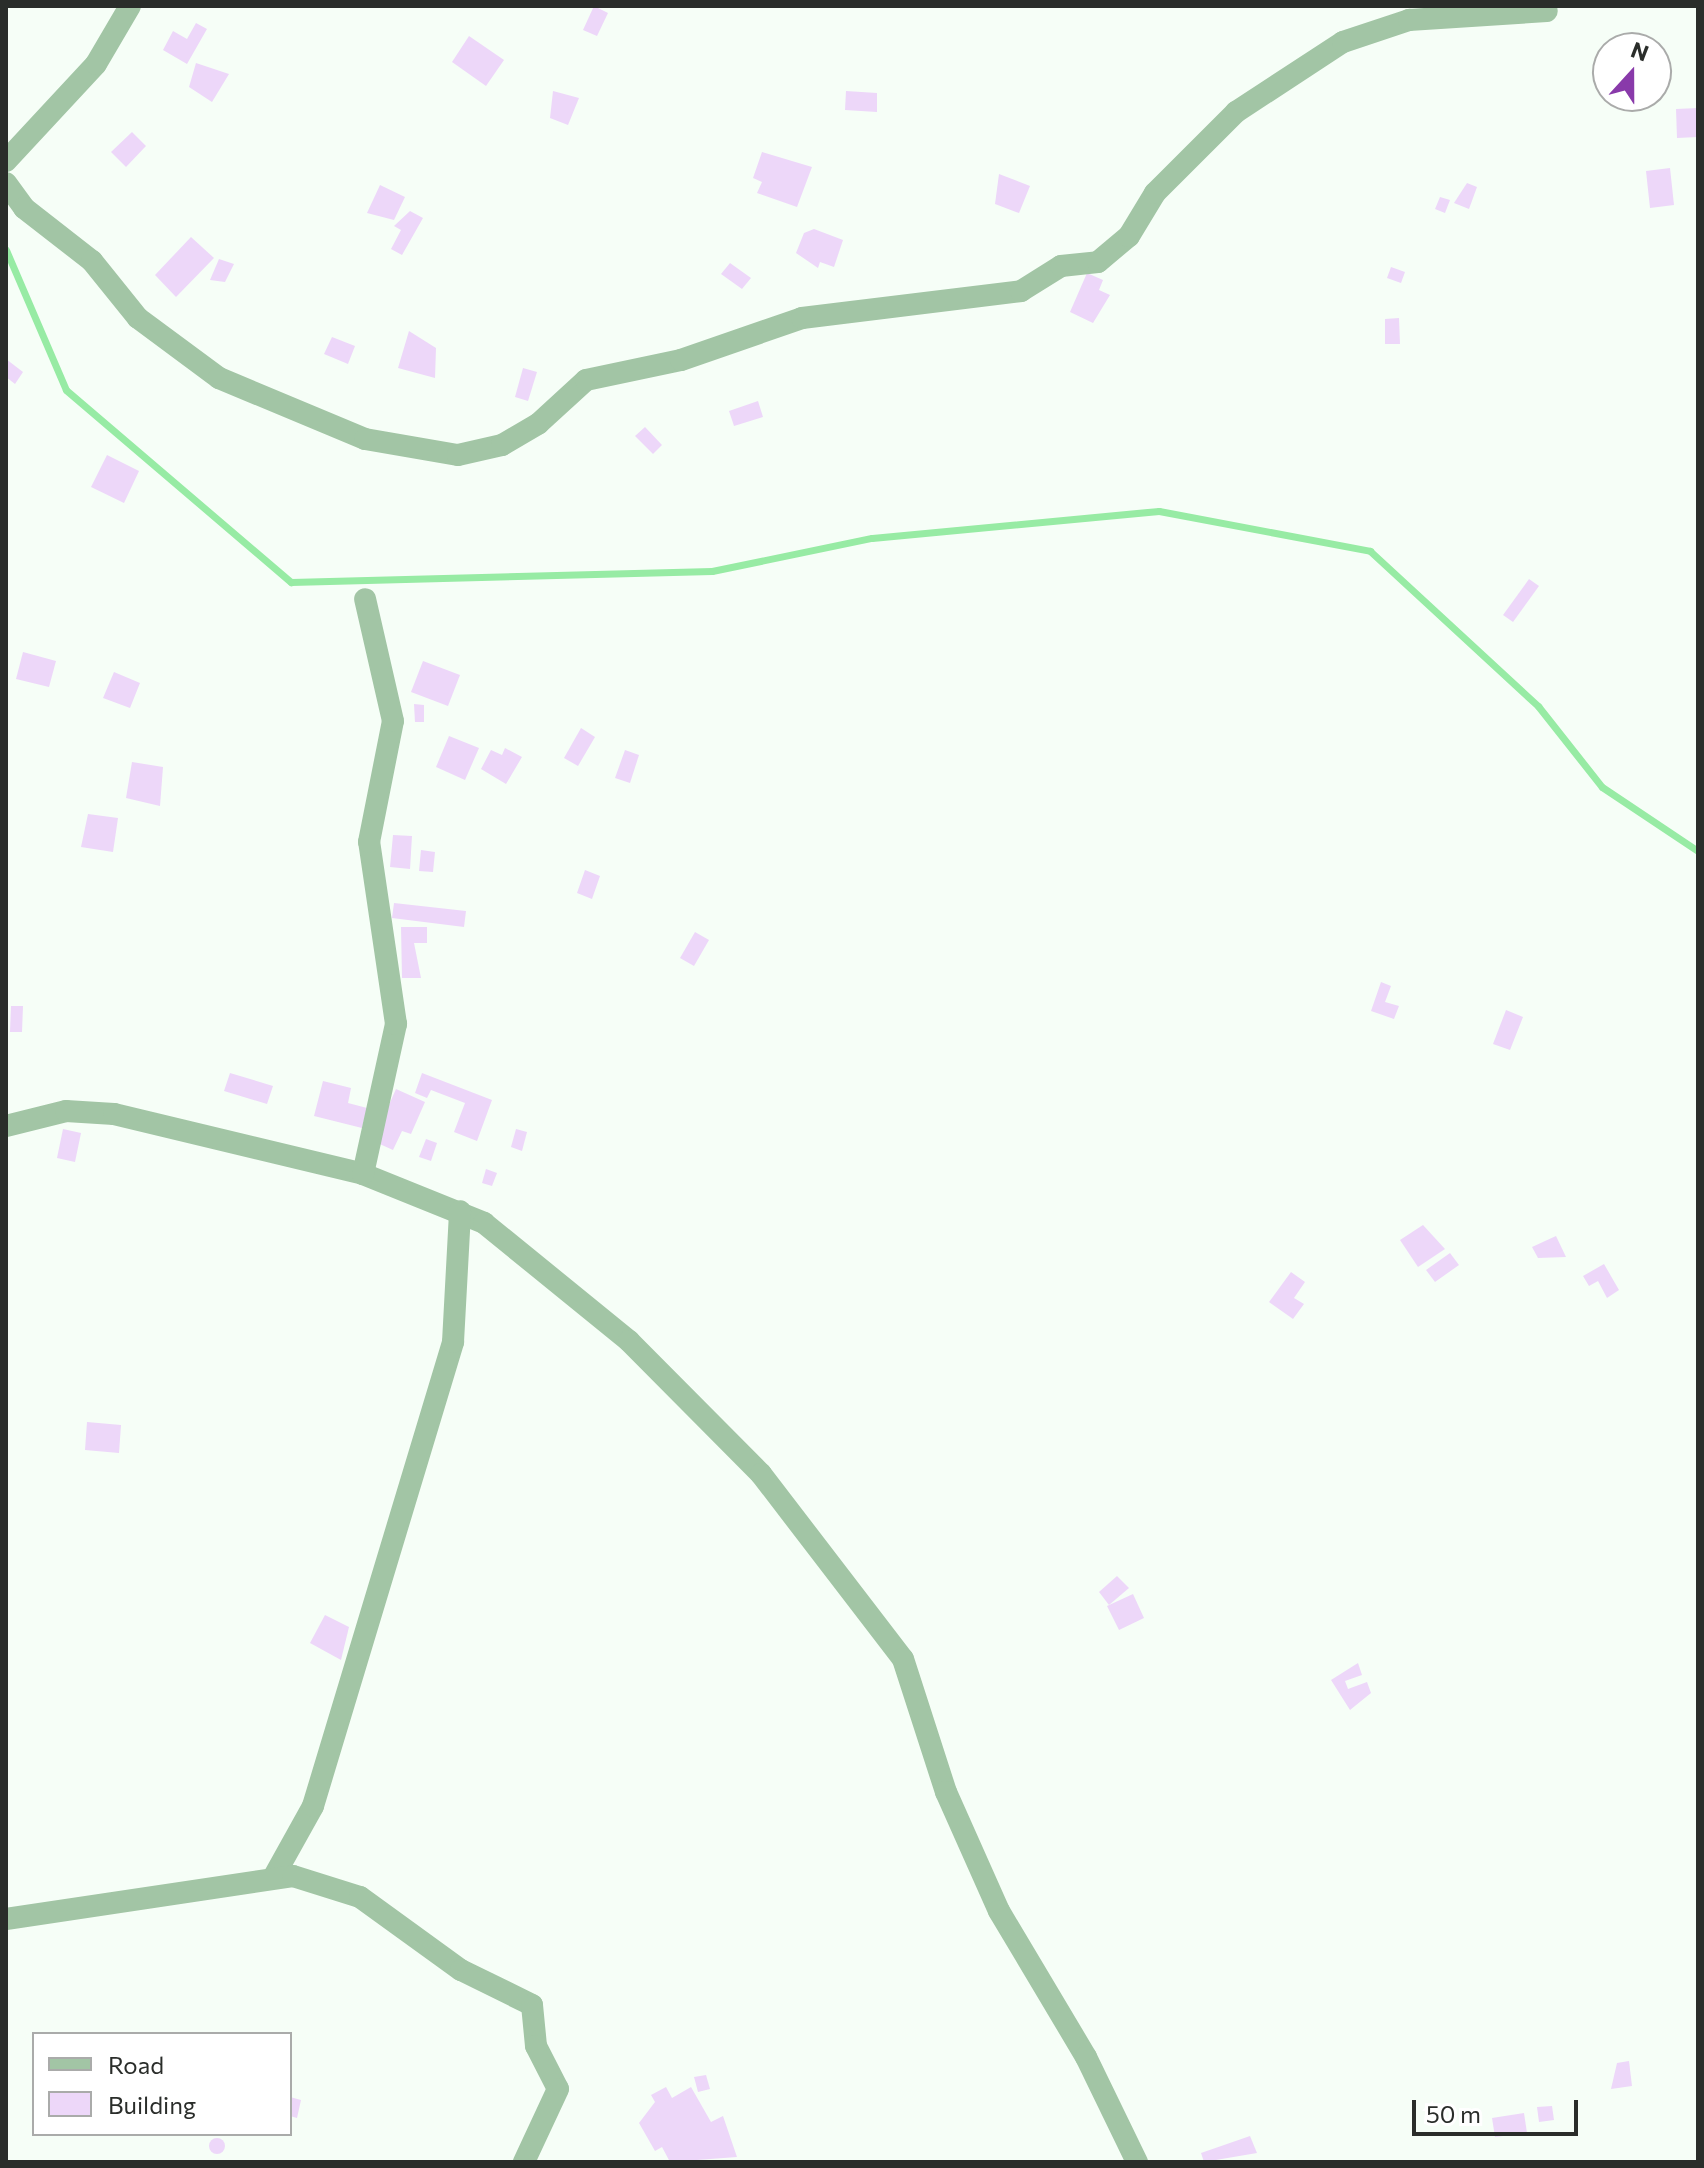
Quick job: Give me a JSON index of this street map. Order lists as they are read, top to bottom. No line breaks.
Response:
{"legend":["Road","Building"],"scale_bar":"50 m","north":"top"}
